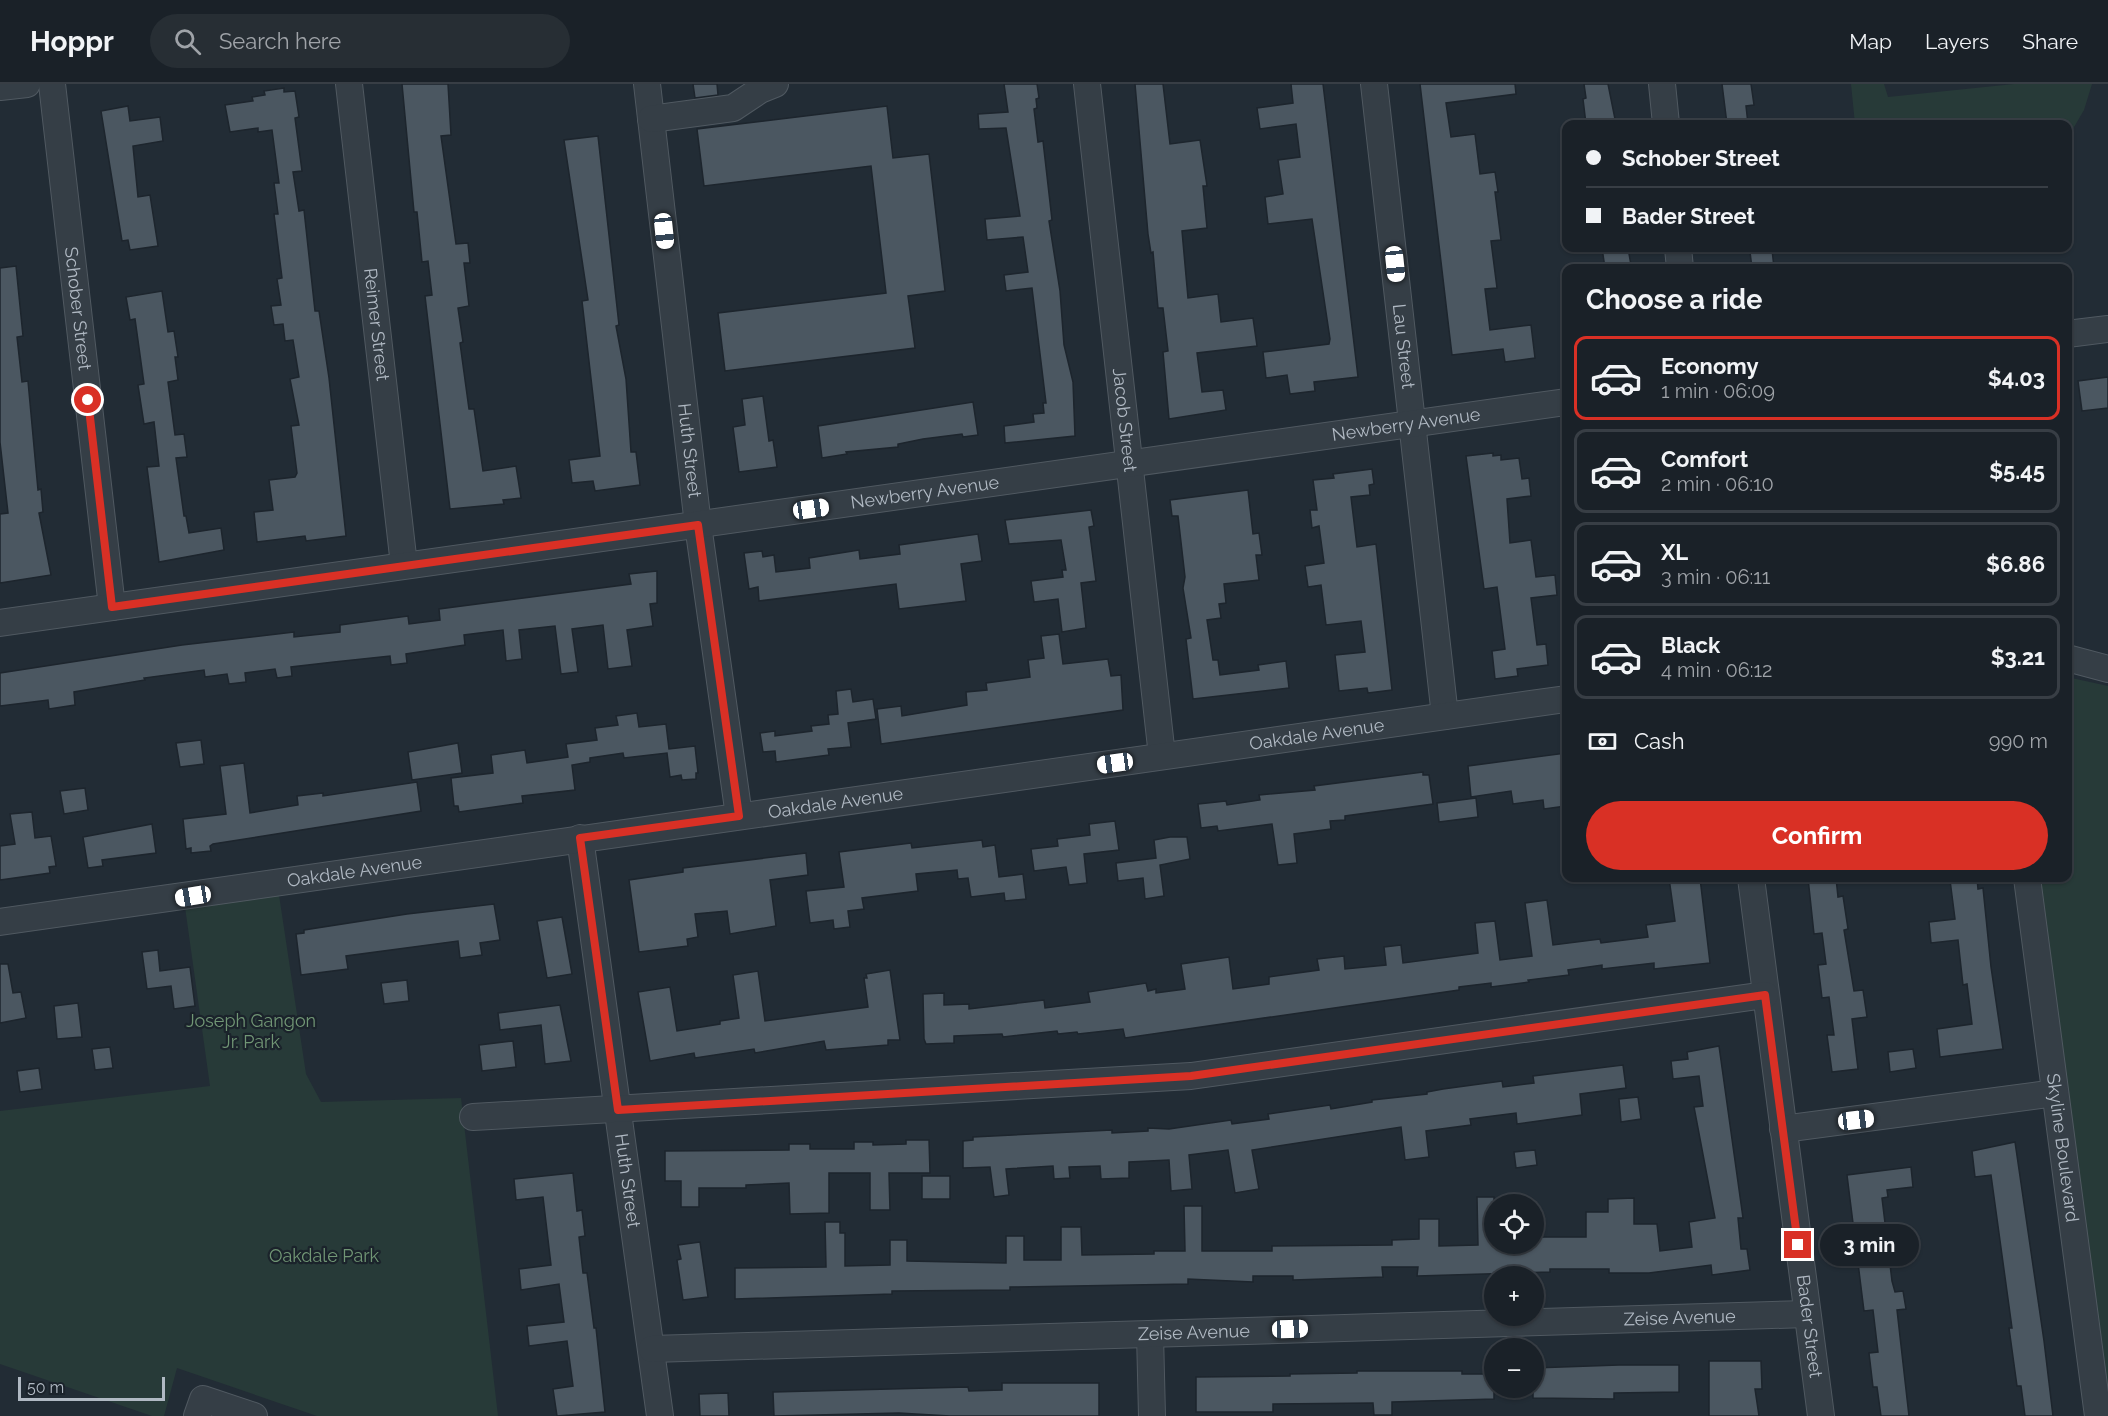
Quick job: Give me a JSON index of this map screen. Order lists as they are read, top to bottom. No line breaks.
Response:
{"streets":{"street":["Schober Street","Reimer Street","Lau Street","Jacob Street","Newberry Avenue","Huth Street","Oakdale Avenue","Skyline Boulevard","Zeise Avenue","Bader Street"]},"crossings":[["Schober Street","Newberry Avenue"],["Reimer Street","Newberry Avenue"],["Lau Street","Newberry Avenue"],["Lau Street","Oakdale Avenue"],["Jacob Street","Newberry Avenue"],["Jacob Street","Oakdale Avenue"],["Newberry Avenue","Huth Street"],["Huth Street","Oakdale Avenue"],["Huth Street","Zeise Avenue"],["Zeise Avenue","Bader Street"]],"parks":["Joseph Gangon Jr. Park","Oakdale Park"],"scale_bar":"50 m","page":{"header":"Hoppr","search":"Search here","nav":["Map","Layers","Share"],"banner":["Schober Street","Bader Street"],"heading":"Choose a ride","list":[{"name":"Economy","note":"1 min · 06:09","value":"$4.03"},{"name":"Comfort","note":"2 min · 06:10","value":"$5.45"},{"name":"XL","note":"3 min · 06:11","value":"$6.86"},{"name":"Black","note":"4 min · 06:12","value":"$3.21"}],"pay":["Cash","990 m"],"buttons":"Confirm","map_buttons":["+","−"],"bubble":"3 min","scale":"50 m"}}
